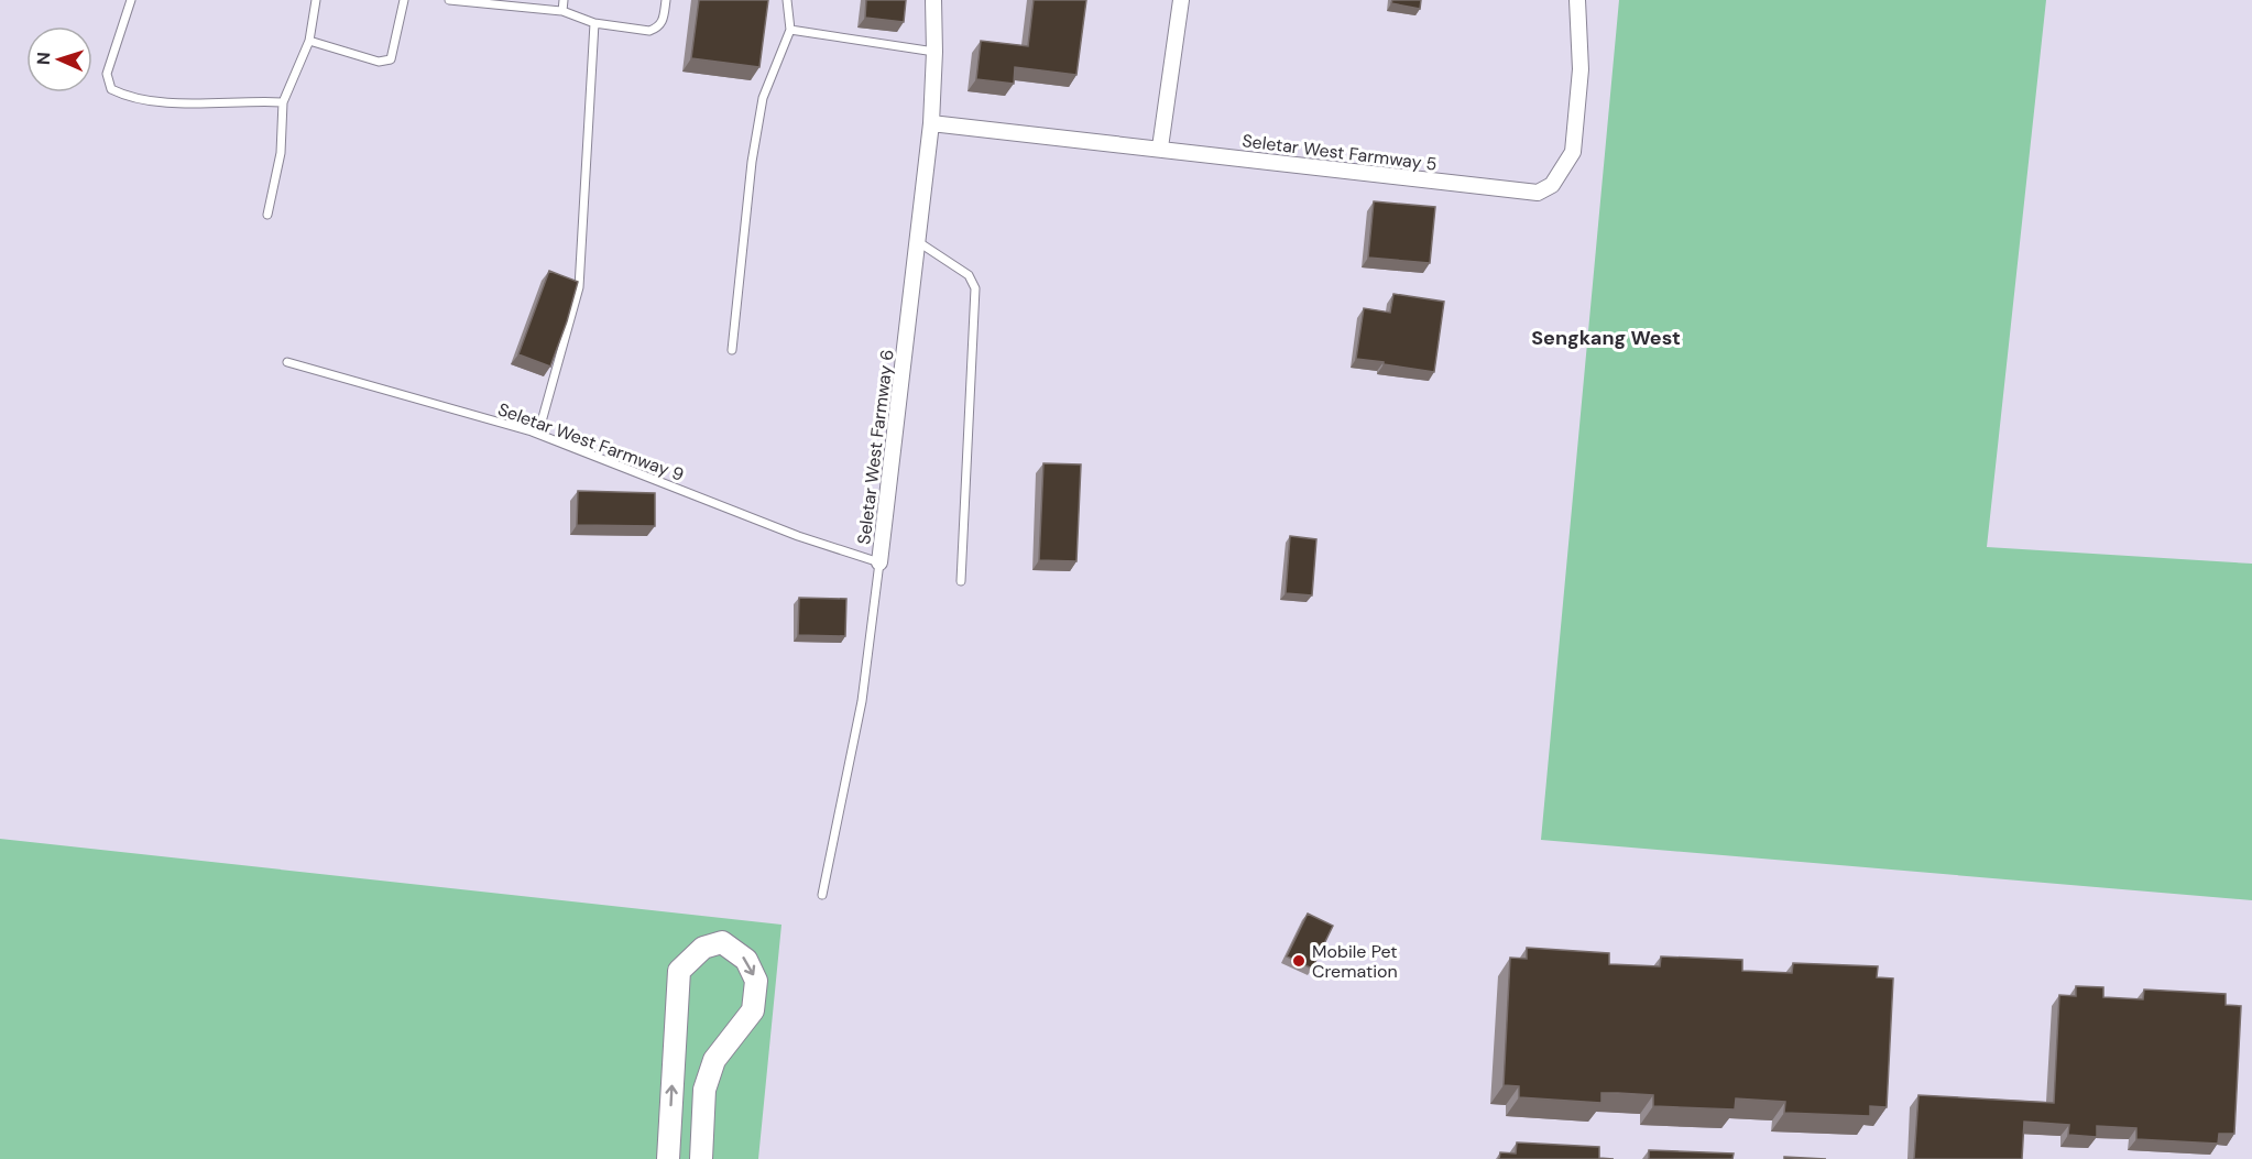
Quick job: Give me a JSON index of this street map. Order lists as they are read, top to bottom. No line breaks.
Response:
{"streets":{"street":["Seletar West Farmway 5","Seletar West Farmway 6"],"lane":["Seletar West Farmway 9"]},"crossings":[["Seletar West Farmway 5","Seletar West Farmway 6"],["Seletar West Farmway 9","Seletar West Farmway 6"]],"districts":["Sengkang West"],"places":["Mobile Pet Cremation"],"north":"left"}
